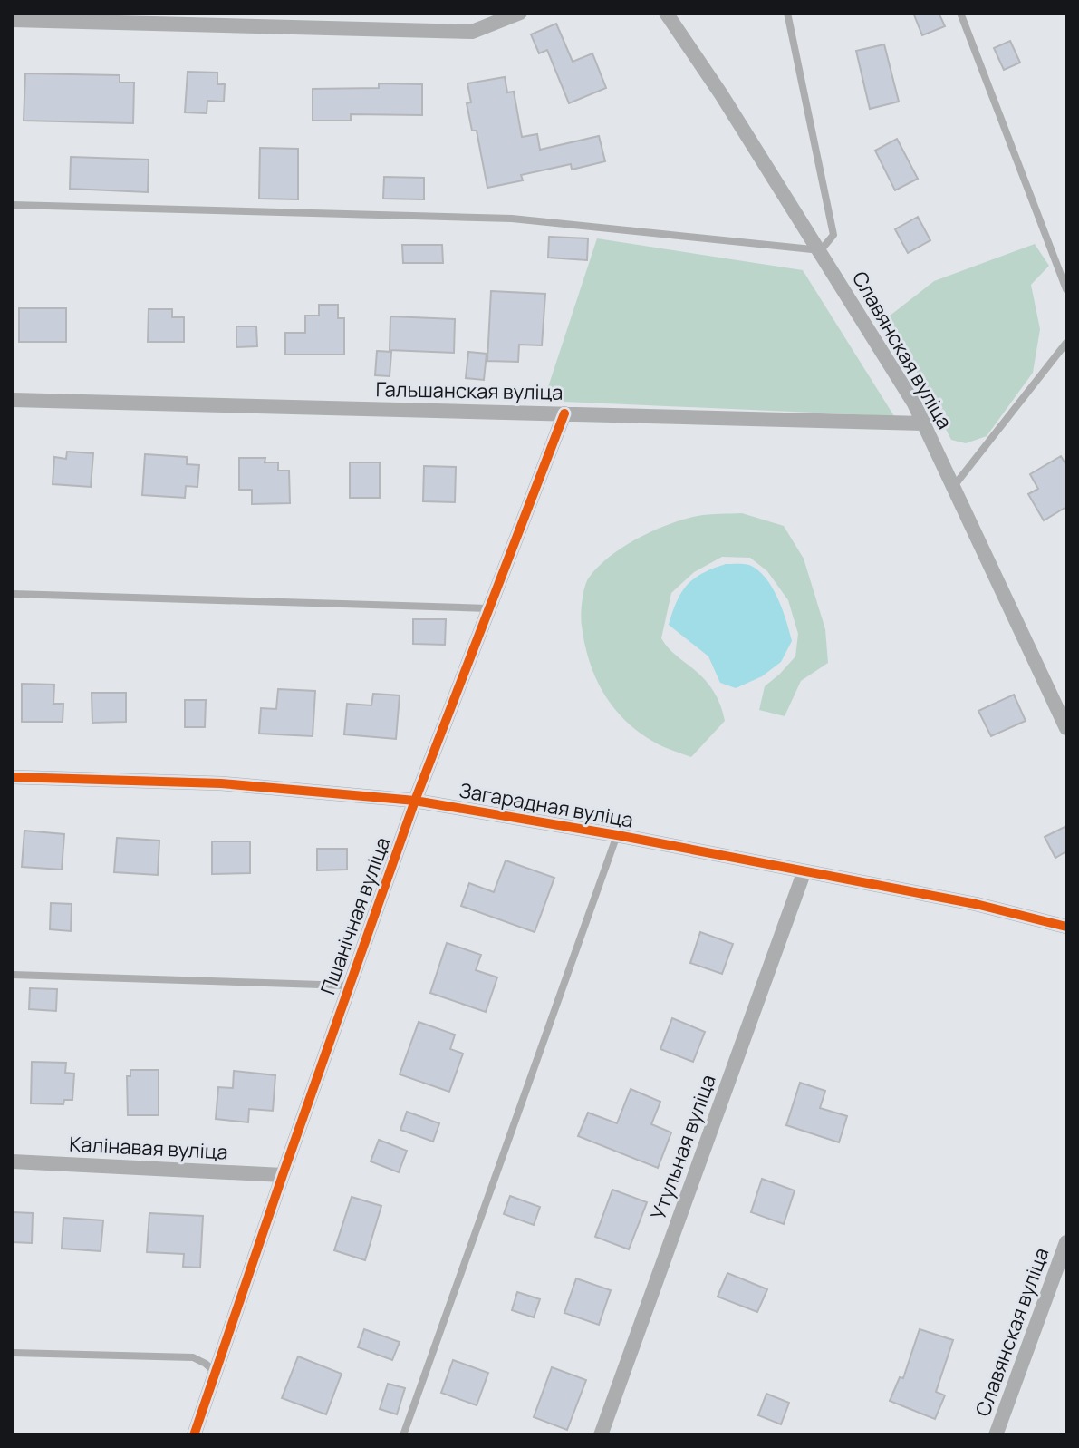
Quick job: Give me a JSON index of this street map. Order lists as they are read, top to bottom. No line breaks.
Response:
{"streets":{"street":["Славянская вуліца","Гальшанская вуліца","Загарадная вуліца","Пшанічная вуліца","Утульная вуліца","Калінавая вуліца"]},"crossings":[["Славянская вуліца","Гальшанская вуліца"],["Гальшанская вуліца","Пшанічная вуліца"],["Загарадная вуліца","Пшанічная вуліца"],["Загарадная вуліца","Утульная вуліца"],["Пшанічная вуліца","Калінавая вуліца"]]}
